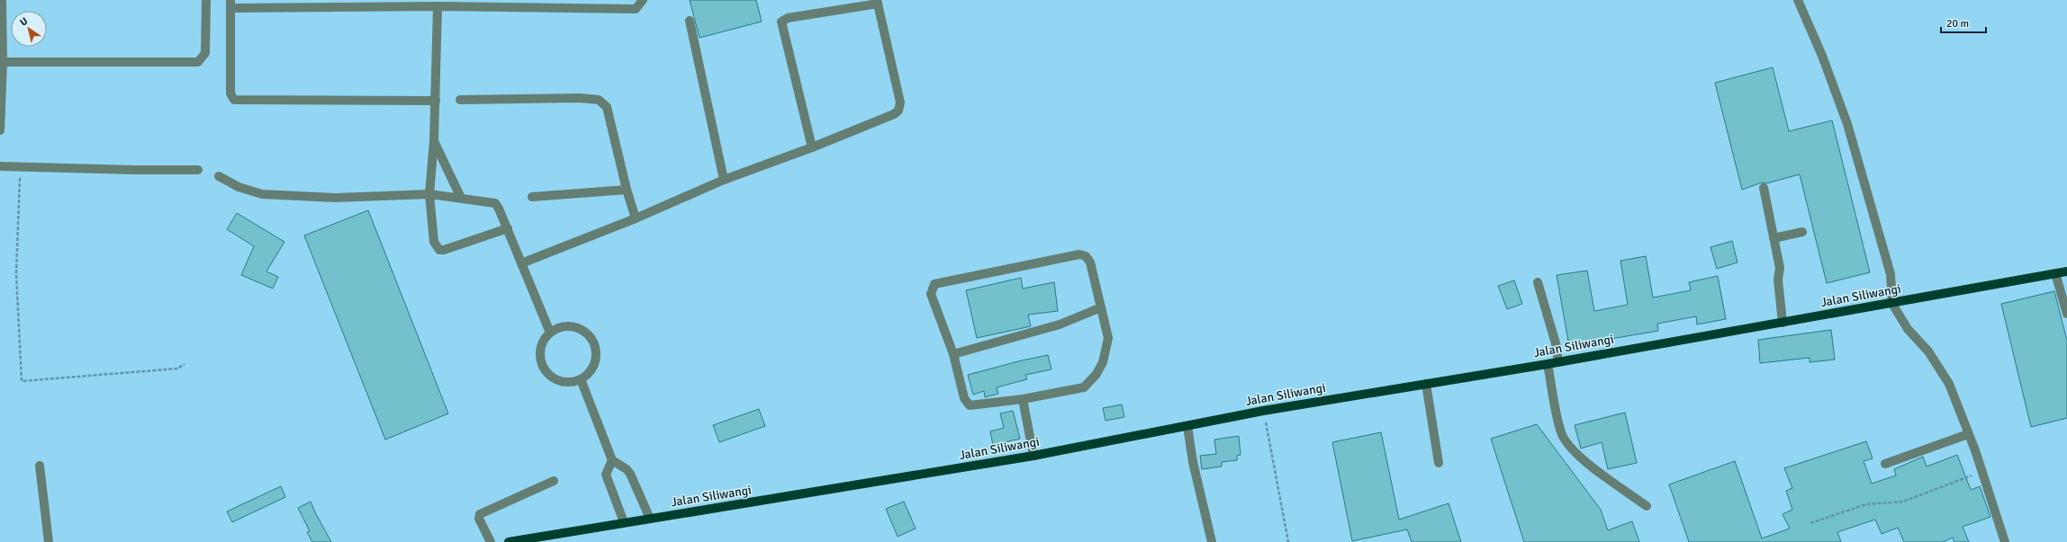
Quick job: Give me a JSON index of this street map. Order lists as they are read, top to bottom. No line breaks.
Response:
{"streets":{"main road":["Jalan Siliwangi"]},"scale_bar":"20 m","north":"top left"}
